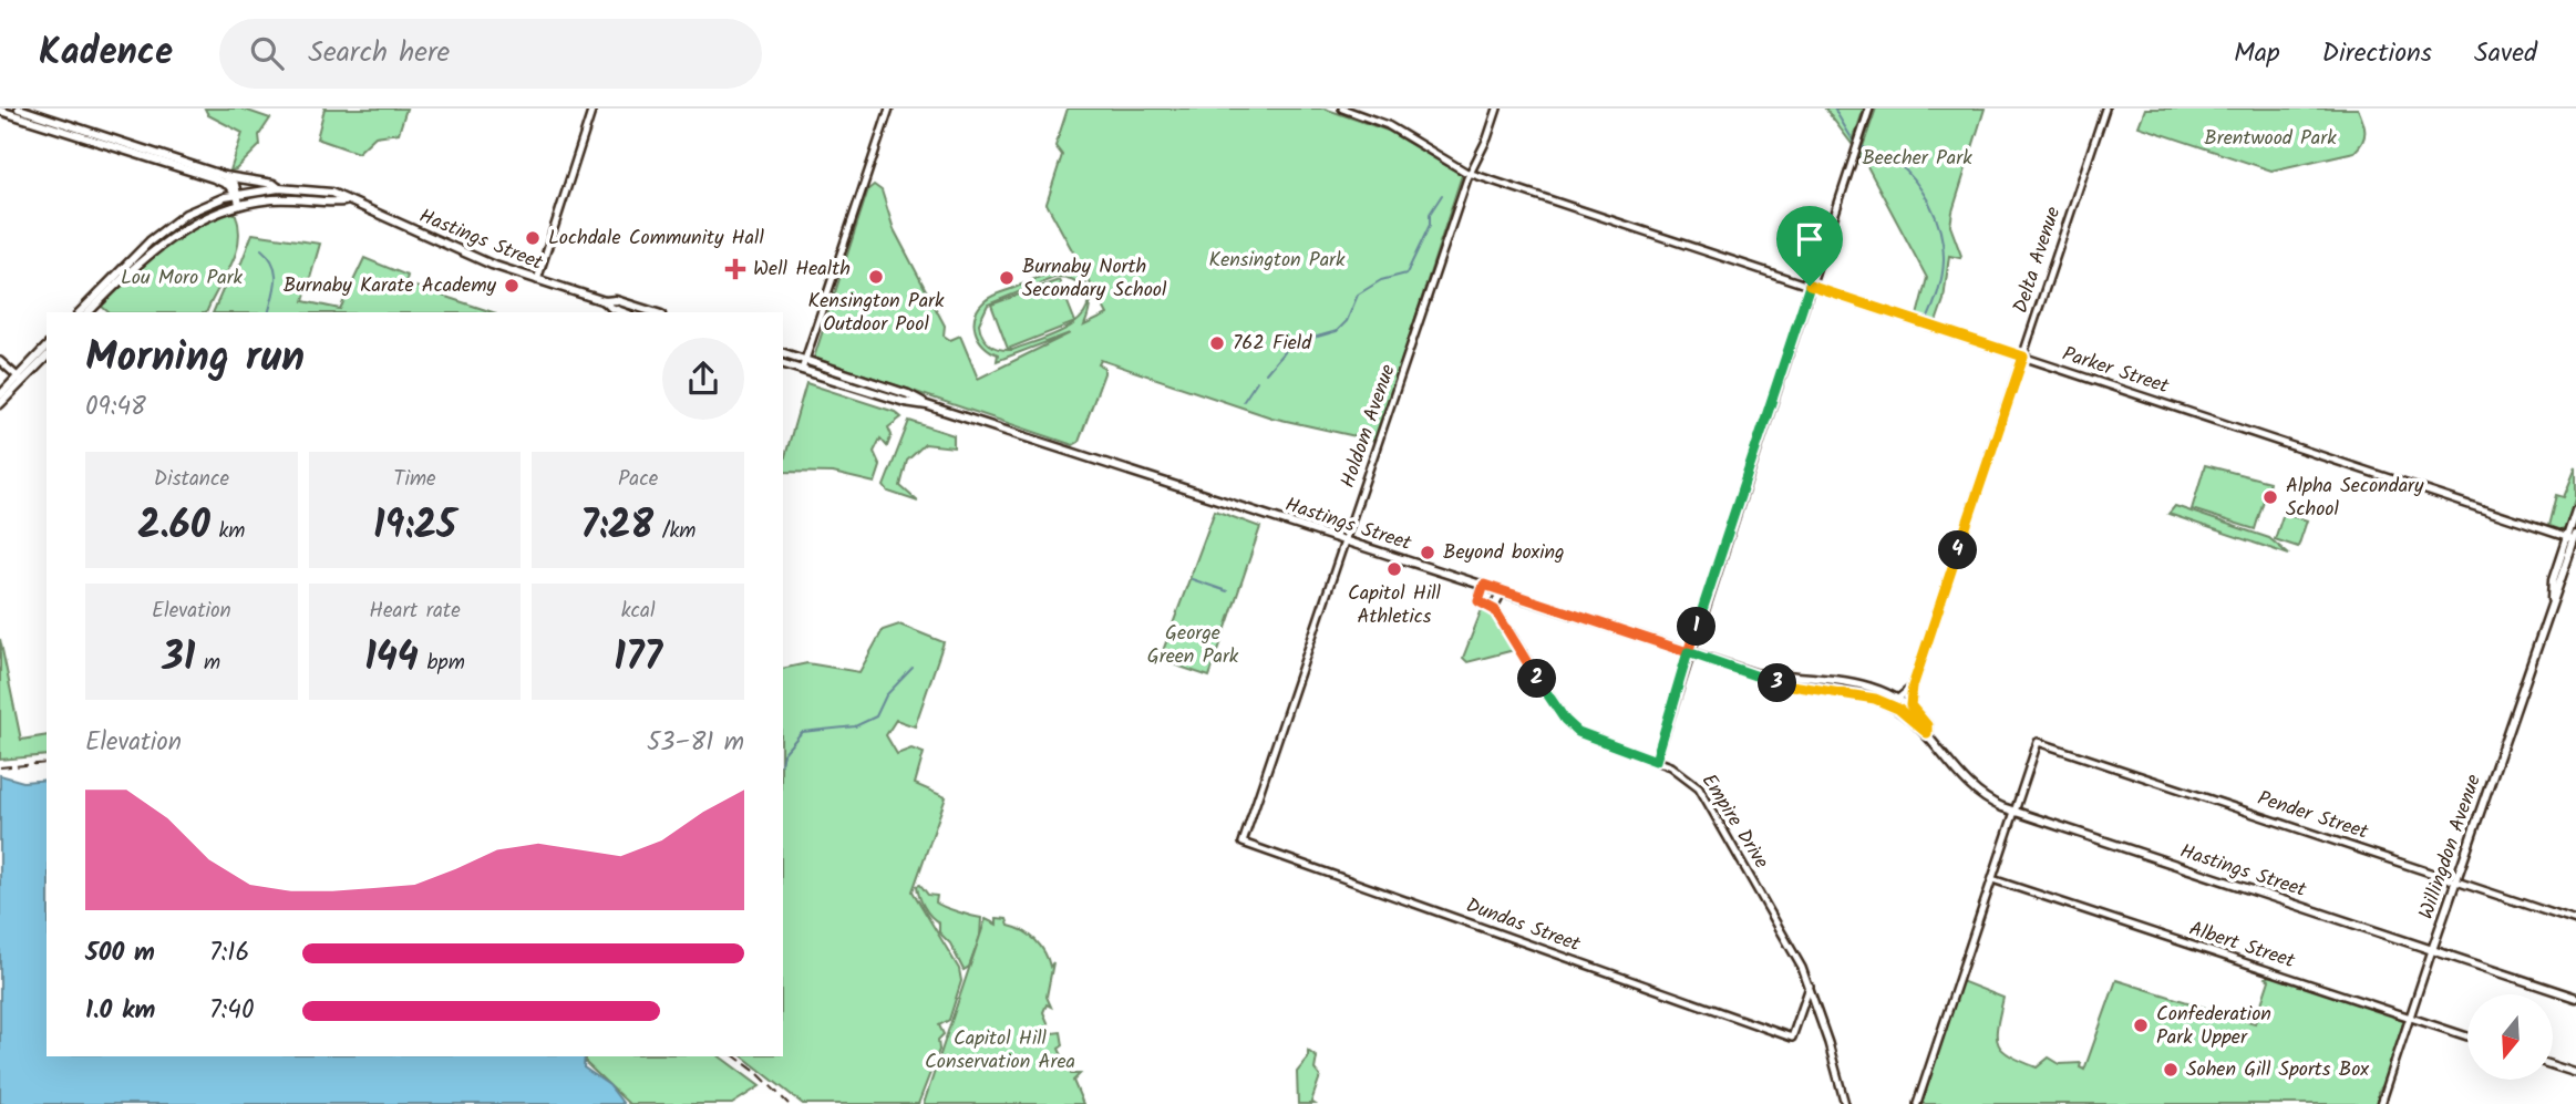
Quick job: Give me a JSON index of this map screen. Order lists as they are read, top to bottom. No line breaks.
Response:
{"streets":{"main road":["Hastings Street","Willingdon Avenue"],"street":["Delta Avenue","Parker Street","Holdom Avenue","Pender Street","Empire Drive","Dundas Street","Albert Street"]},"crossings":[["Hastings Street","Delta Avenue"],["Hastings Street","Holdom Avenue"],["Hastings Street","Pender Street"],["Hastings Street","Willingdon Avenue"],["Delta Avenue","Parker Street"],["Parker Street","Holdom Avenue"],["Parker Street","Willingdon Avenue"],["Holdom Avenue","Dundas Street"],["Pender Street","Willingdon Avenue"],["Empire Drive","Dundas Street"],["Willingdon Avenue","Albert Street"]],"parks":["Brentwood Park","Beecher Park","Kensington Park","Lou Moro Park","George Green Park","Capitol Hill Conservation Area"],"places":{"other":["Lochdale Community Hall","Kensington Park Outdoor Pool","Burnaby North Secondary School","Burnaby Karate Academy","762 Field","Alpha Secondary School","Beyond boxing","Capitol Hill Athletics","Confederation Park Upper","Sohen Gill Sports Box"],"health":["Well Health"]},"north":"bottom","page":{"header":"Kadence","search":"Search here","nav":["Map","Directions","Saved"],"heading":["Morning run","09:48"],"stats":[["Distance","2.60 km"],["Time","19:25"],["Pace","7:28 /km"],["Elevation","31 m"],["Heart rate","144 bpm"],["kcal","177"]],"pins":["4","1","2","3"],"chart":["Elevation","53–81 m"],"list":[{"name":"500 m","note":"7:16"},{"name":"1.0 km","note":"7:40"}]}}
